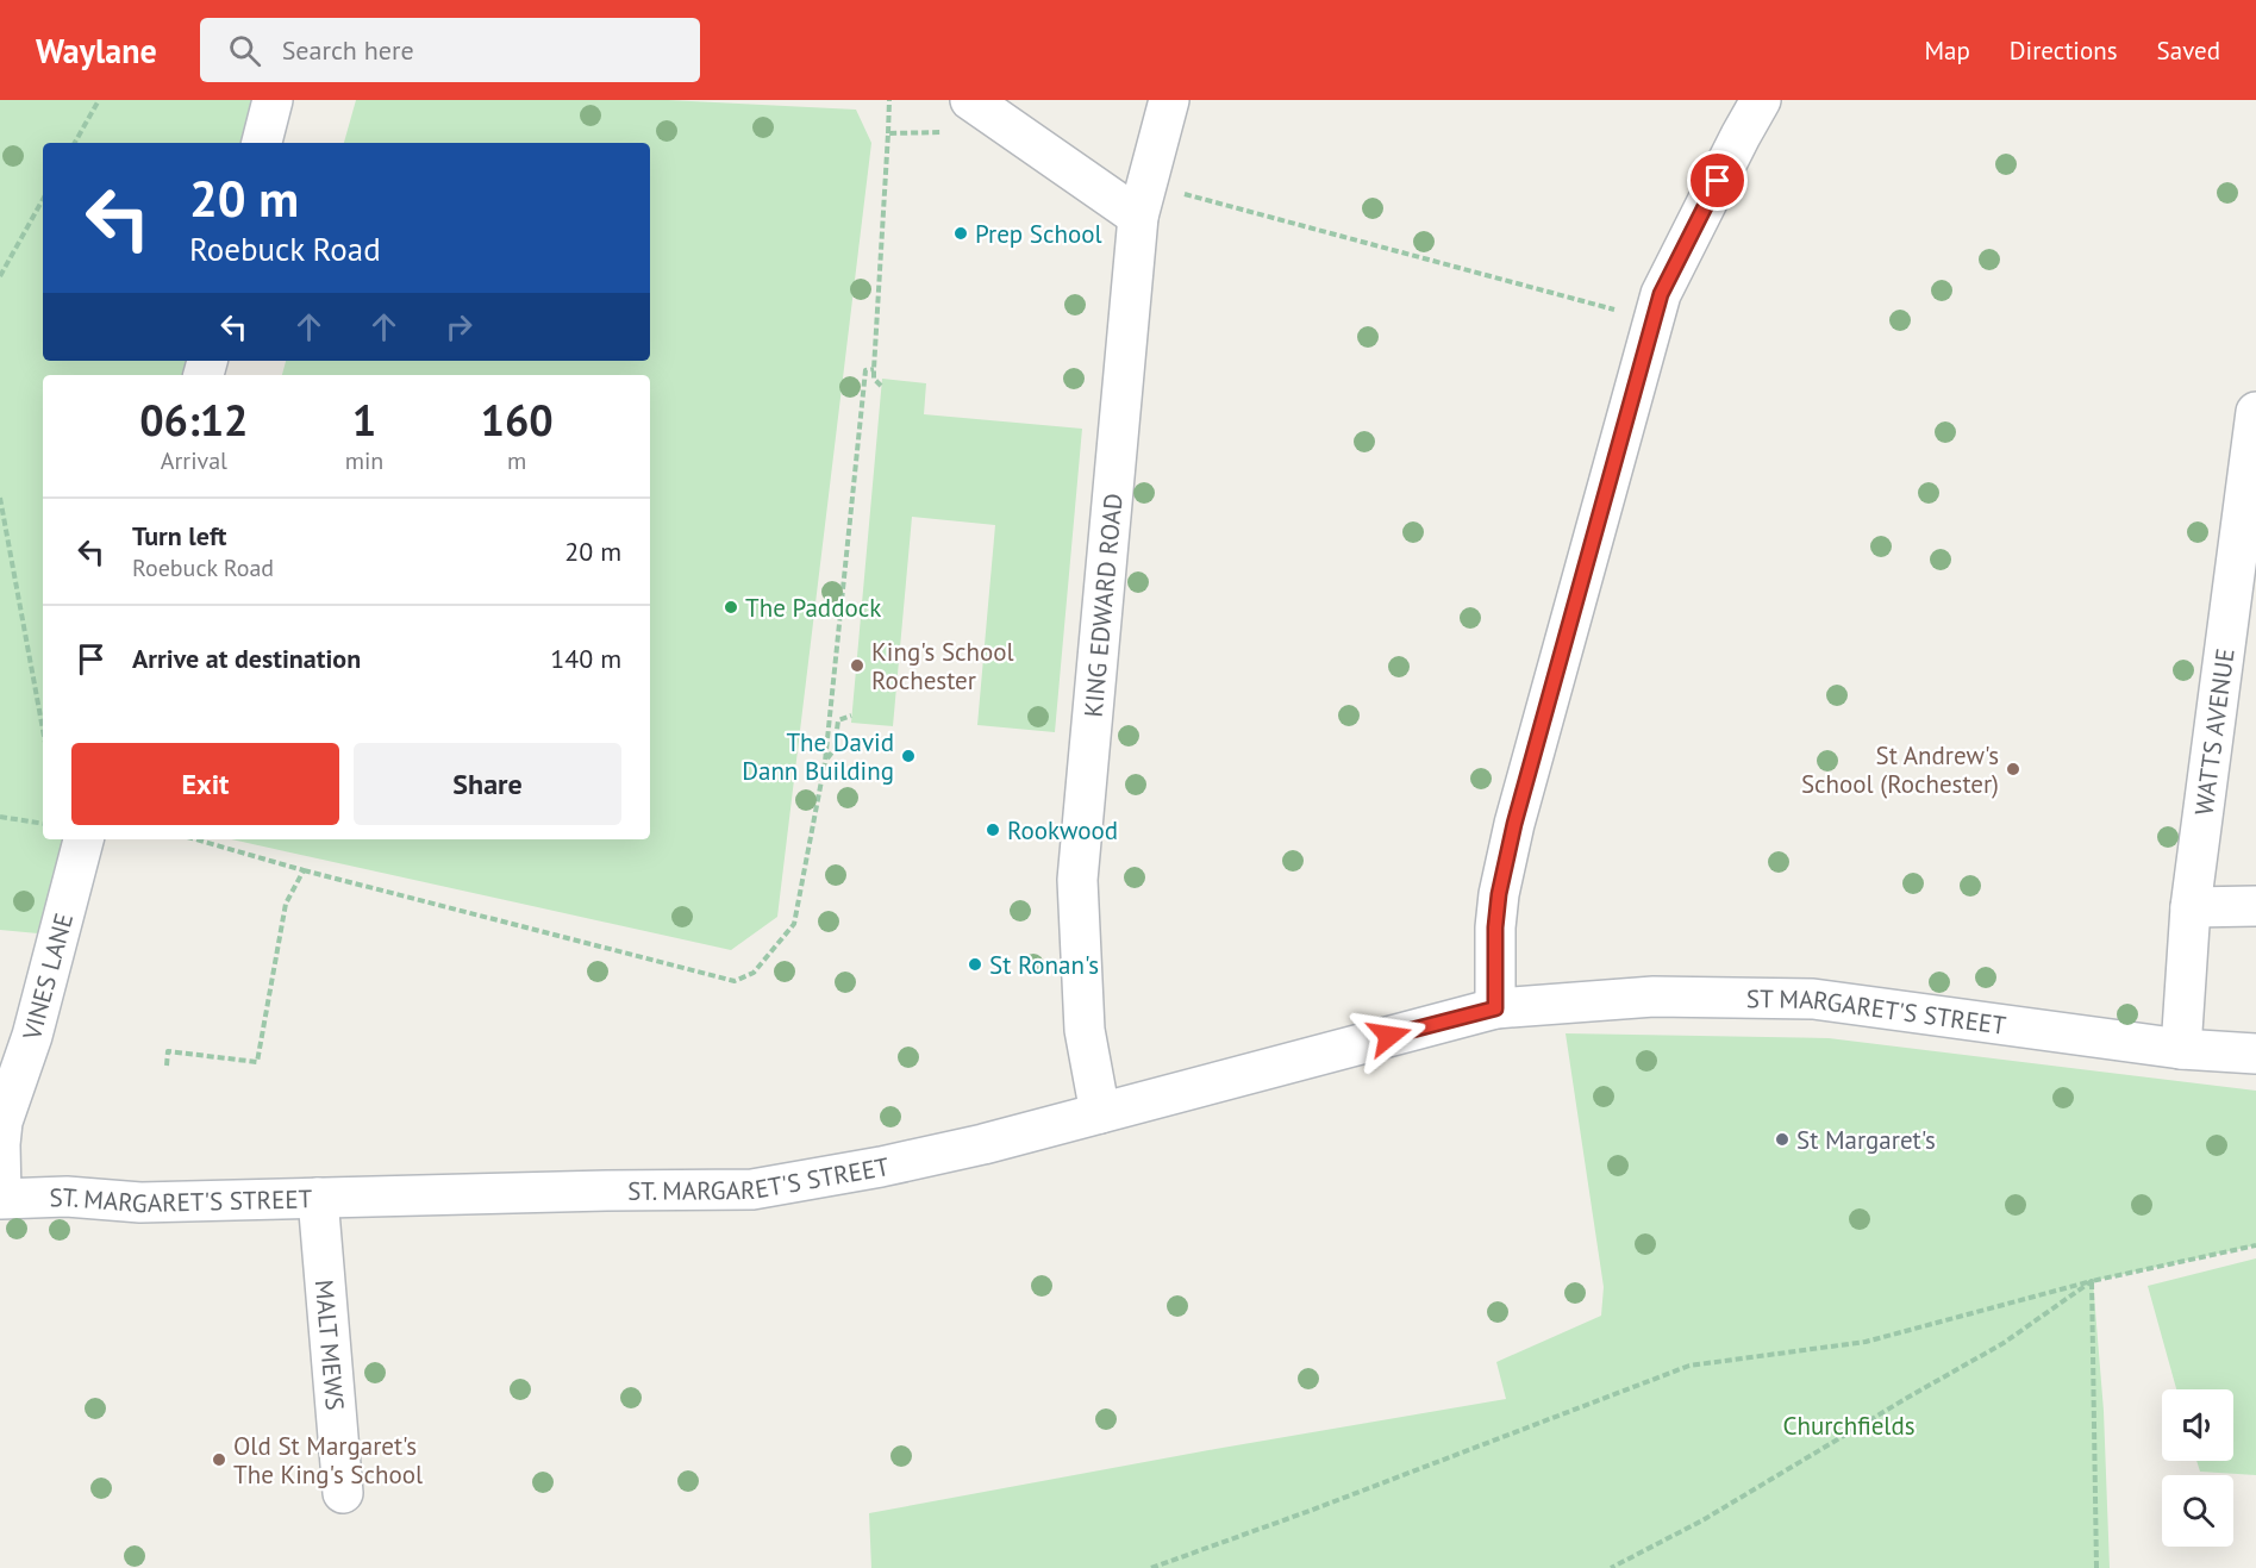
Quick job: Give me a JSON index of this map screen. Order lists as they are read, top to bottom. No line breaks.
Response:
{"streets":{"street":["KING EDWARD ROAD","WATTS AVENUE","VINES LANE","ST MARGARET'S STREET","ST. MARGARET'S STREET","MALT MEWS"]},"crossings":[["KING EDWARD ROAD","ST. MARGARET'S STREET"],["WATTS AVENUE","ST MARGARET'S STREET"],["VINES LANE","ST. MARGARET'S STREET"],["ST MARGARET'S STREET","ST. MARGARET'S STREET"],["ST. MARGARET'S STREET","MALT MEWS"]],"parks":["Churchfields"],"places":["Prep School","The Paddock","King's School Rochester","The David Dann Building","St Andrew's School (Rochester)","Rookwood","St Ronan's","St Margaret's","Old St Margaret's The King's School"],"page":{"header":"Waylane","search":"Search here","nav":["Map","Directions","Saved"],"turn":["20 m","Roebuck Road"],"eta":["06:12","Arrival","1","min","160","m"],"list":[{"name":"Turn left","note":"Roebuck Road","value":"20 m"},{"name":"Arrive at destination","value":"140 m"}],"buttons":["Exit","Share"]}}
